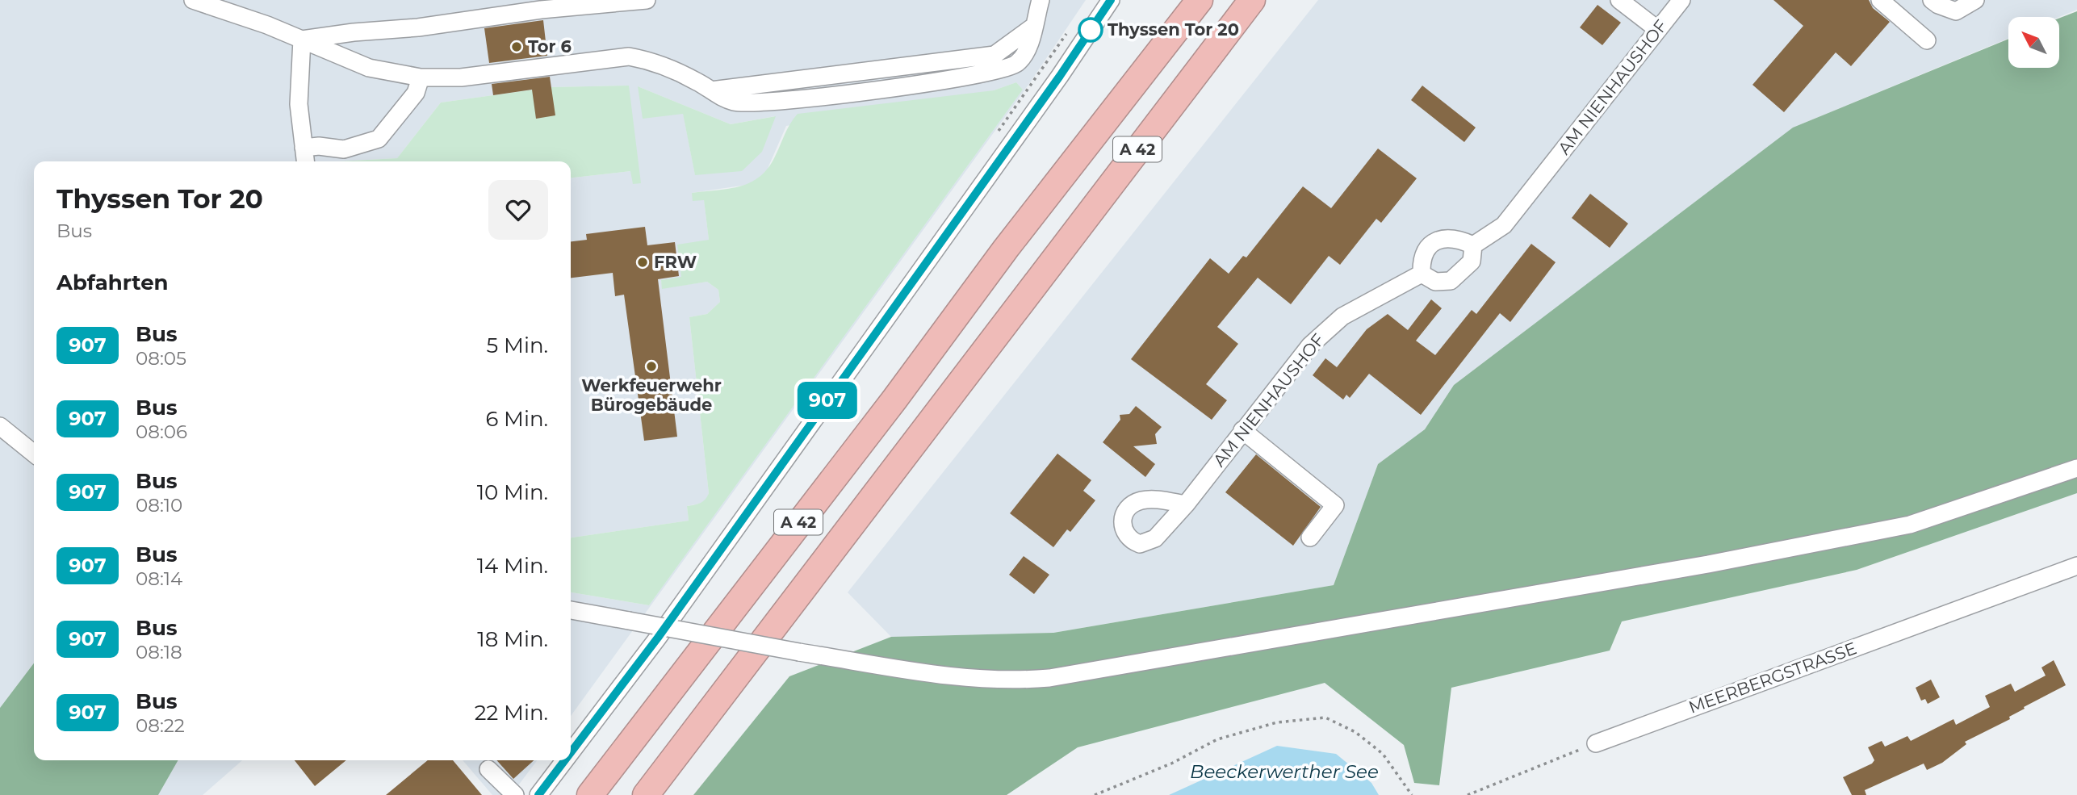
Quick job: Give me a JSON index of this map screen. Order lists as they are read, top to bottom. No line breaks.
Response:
{"streets":{"highway":["A 42"],"street":["AM NIENHAUSHOF","MEERBERGSTRASSE"]},"water":["Beeckerwerther See"],"places":["Thyssen Tor 20","Tor 6","FRW","Werkfeuerwehr Bürogebäude"],"lines":["bus line 907"],"north":"top left","page":{"on_map":"907","heading":[["Thyssen Tor 20","Bus"],"Abfahrten"],"list":[{"mark":"907","name":"Bus","note":"08:05","value":"5 Min."},{"mark":"907","name":"Bus","note":"08:06","value":"6 Min."},{"mark":"907","name":"Bus","note":"08:10","value":"10 Min."},{"mark":"907","name":"Bus","note":"08:14","value":"14 Min."},{"mark":"907","name":"Bus","note":"08:18","value":"18 Min."},{"mark":"907","name":"Bus","note":"08:22","value":"22 Min."}]}}
